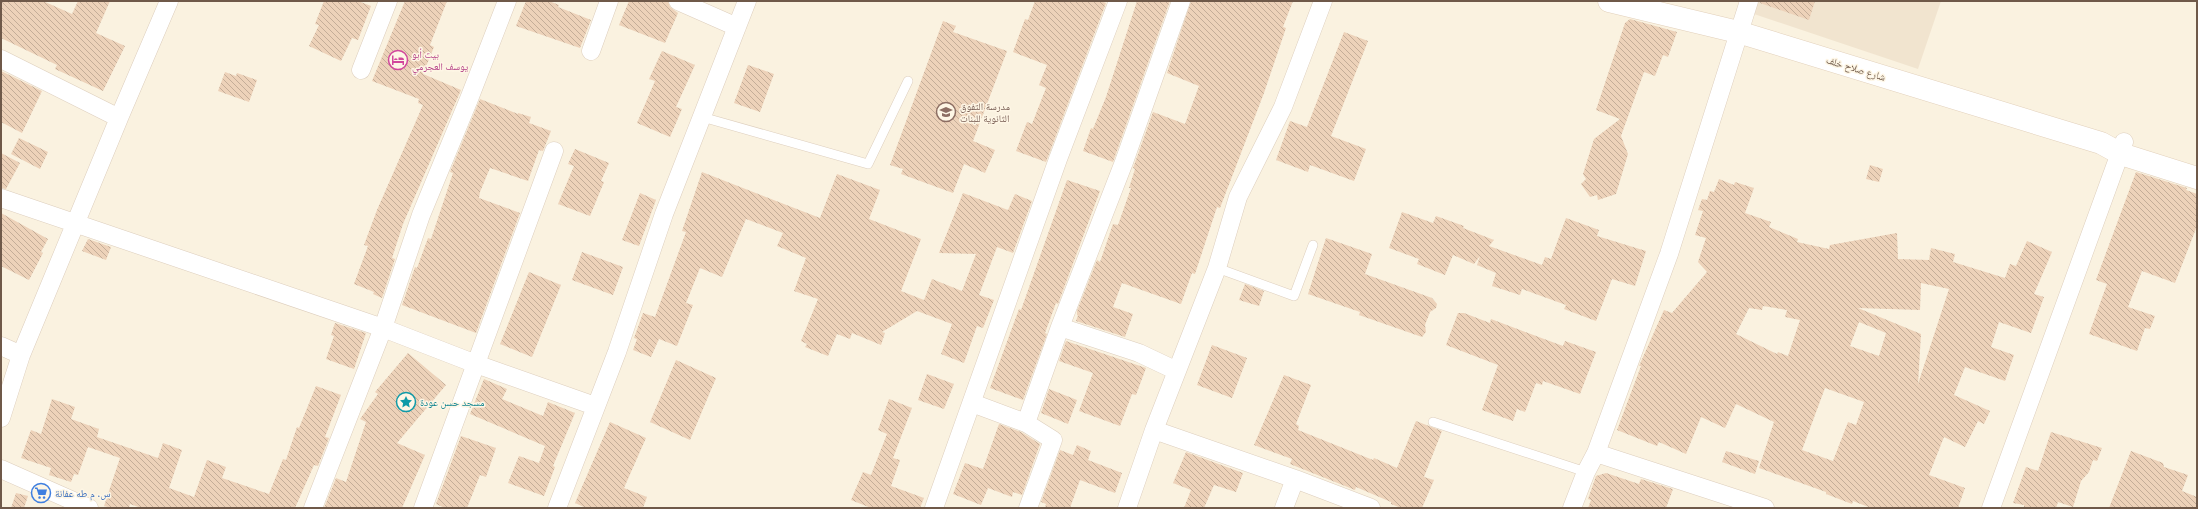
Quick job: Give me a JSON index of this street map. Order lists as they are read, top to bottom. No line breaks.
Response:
{"streets":{"main road":["شارع صلاح خلف"]},"places":{"hotel":["بيت أبو يوسف العجرمي"],"school or university":["مدرسة التفوق الثانوية للبنات"],"place":["مسجد حسن عودة"],"supermarket":["س. م طه عفانة"]}}
